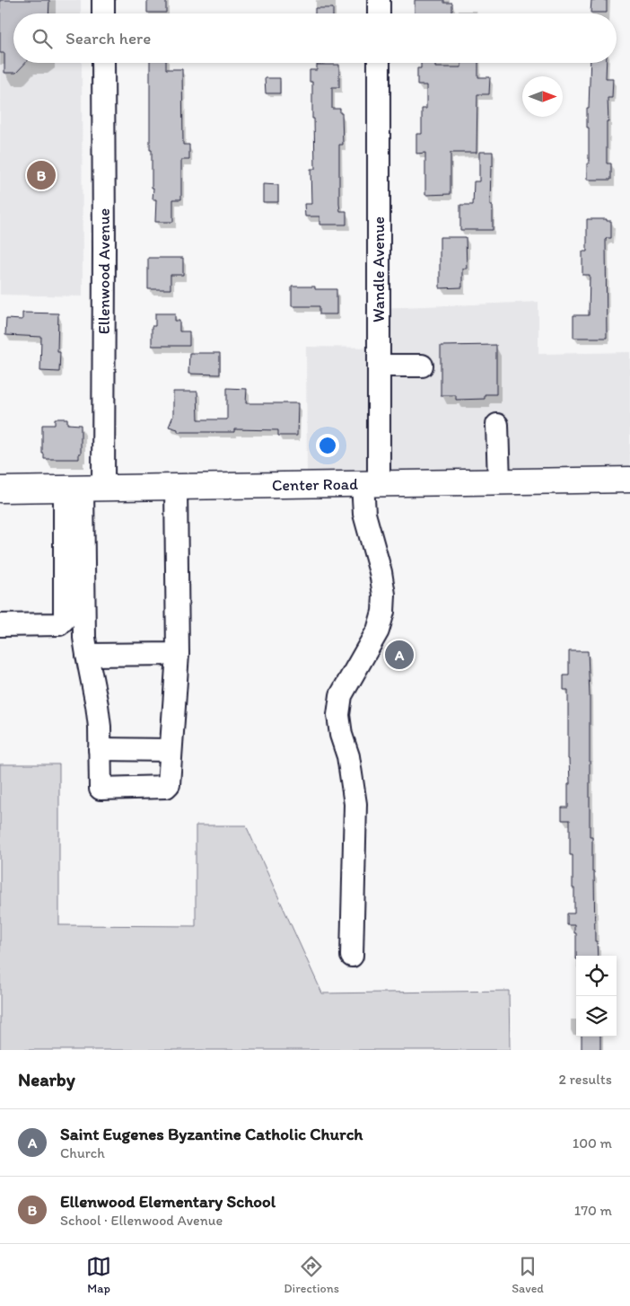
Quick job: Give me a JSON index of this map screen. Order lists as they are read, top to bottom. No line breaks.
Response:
{"streets":{"main road":["Center Road"],"street":["Wandle Avenue","Ellenwood Avenue"]},"crossings":[["Wandle Avenue","Center Road"],["Ellenwood Avenue","Center Road"]],"north":"right","page":{"search":"Search here","pins":["B","A"],"heading":["Nearby","2 results"],"list":[{"mark":"A","name":"Saint Eugenes Byzantine Catholic Church","note":"Church","value":"100 m"},{"mark":"B","name":"Ellenwood Elementary School","note":"School · Ellenwood Avenue","value":"170 m"}],"nav":["Map","Directions","Saved"]}}
